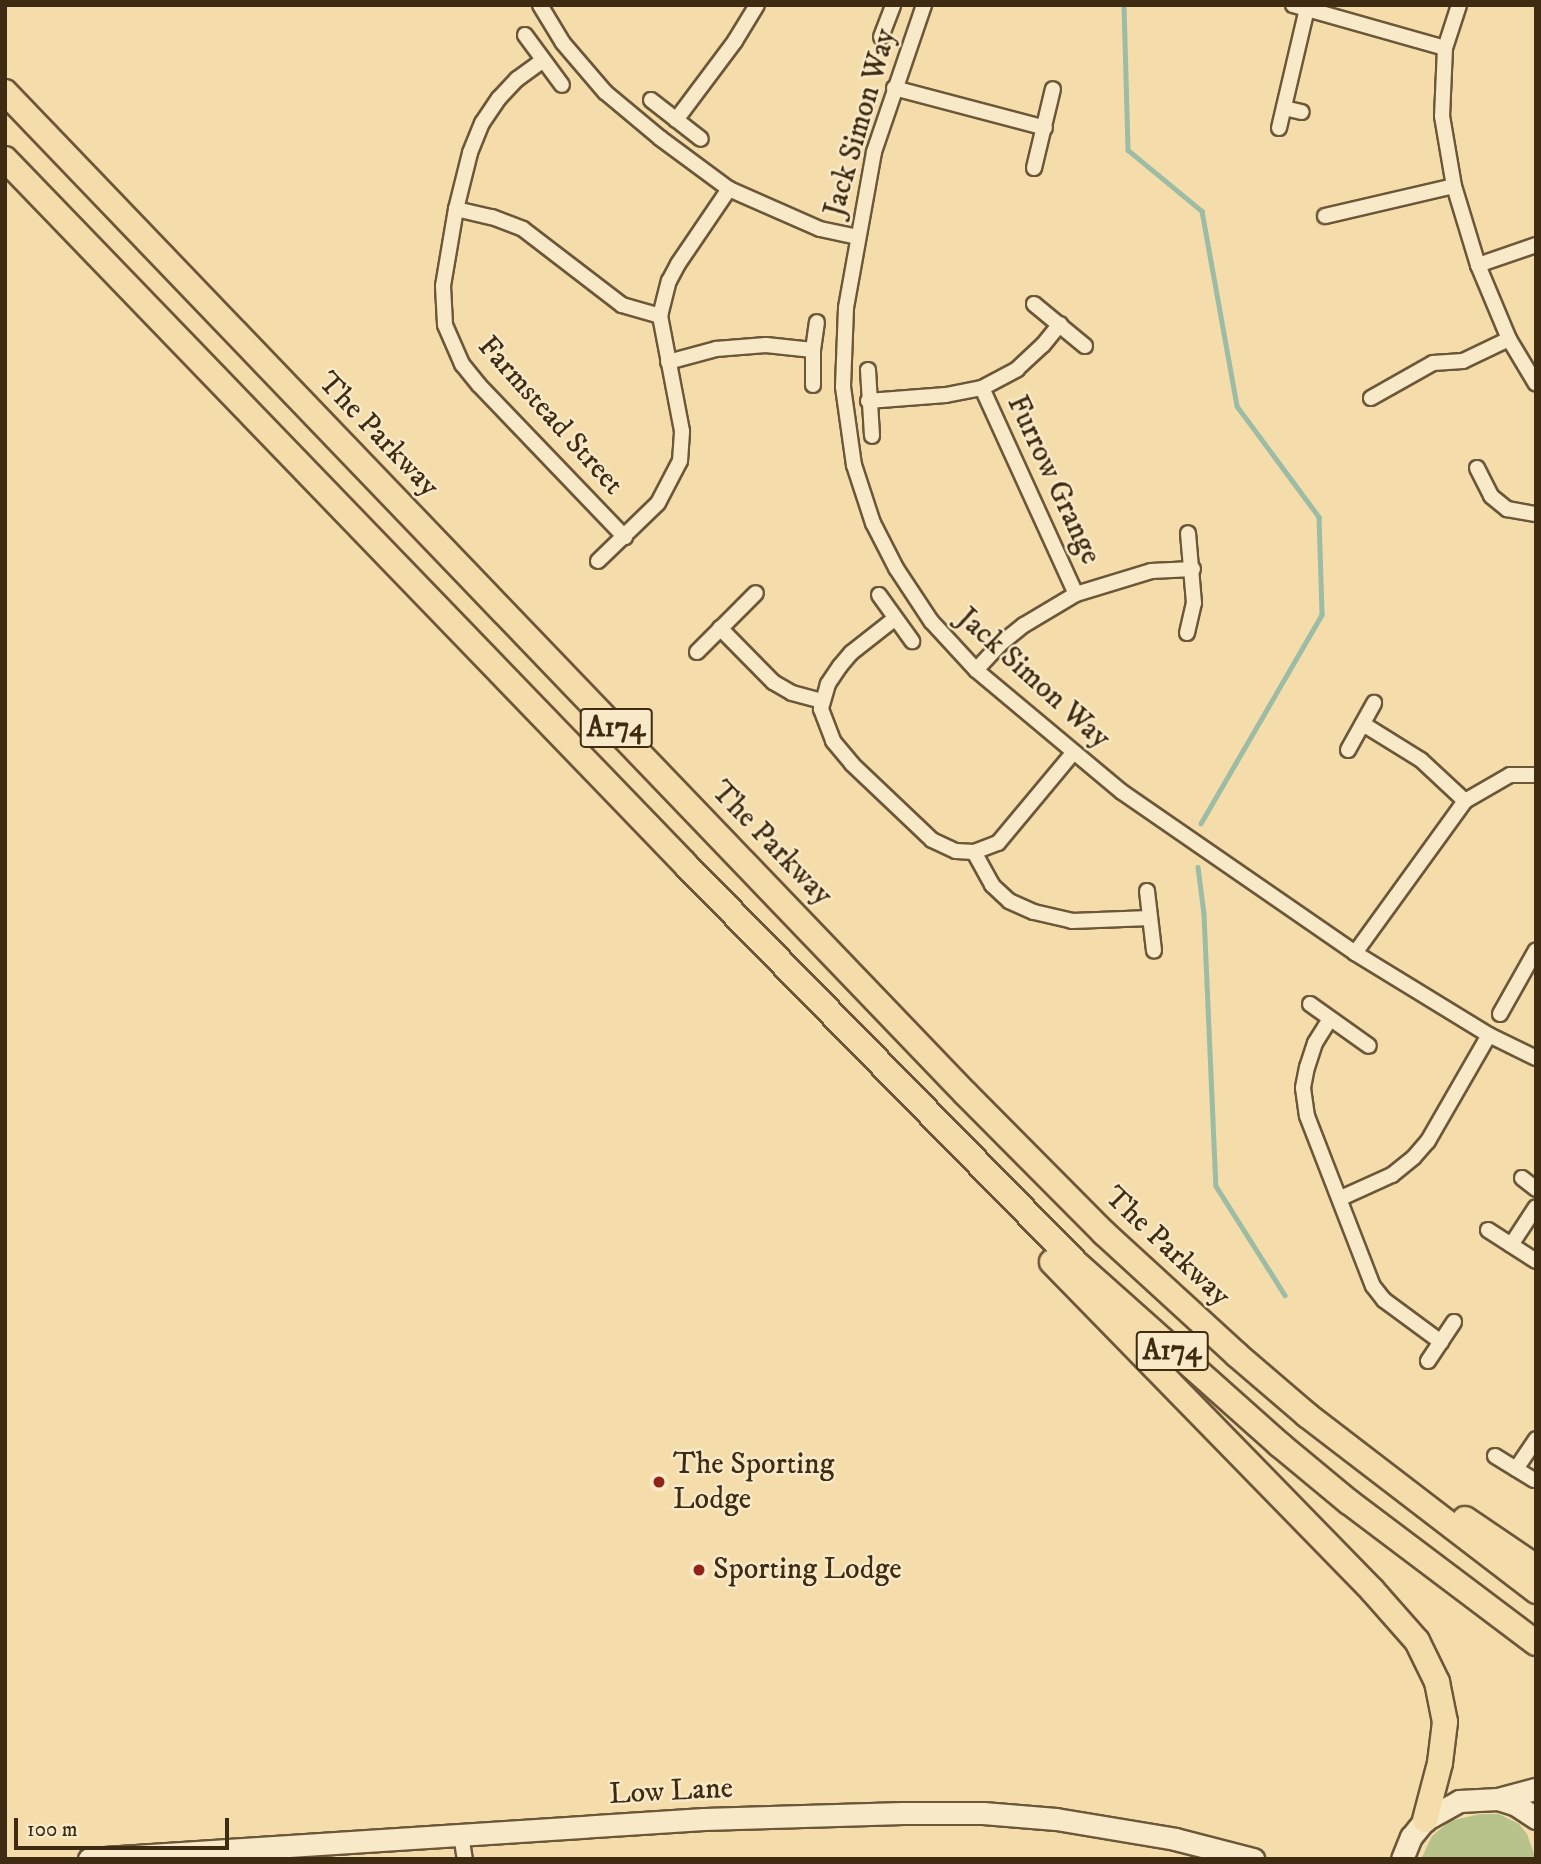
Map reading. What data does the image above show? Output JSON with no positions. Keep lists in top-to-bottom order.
{
  "streets": {
    "highway": ["The Parkway", "A174"],
    "main road": ["Low Lane"],
    "street": ["Jack Simon Way", "Farmstead Street", "Furrow Grange"]
  },
  "crossings": [
    ["Jack Simon Way", "Furrow Grange"]
  ],
  "places": ["The Sporting Lodge", "Sporting Lodge"],
  "scale_bar": "100 m"
}
